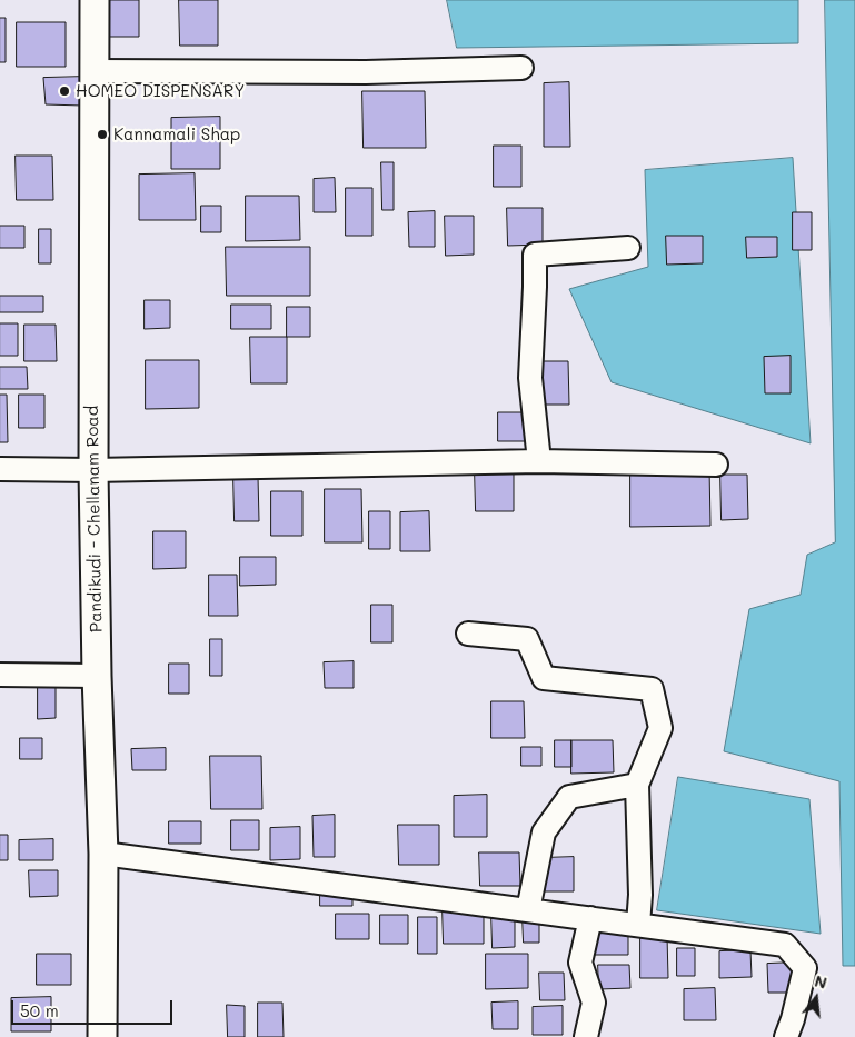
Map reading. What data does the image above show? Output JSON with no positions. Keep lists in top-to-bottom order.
{
  "streets": {
    "main road": ["Pandikudi - Chellanam Road"]
  },
  "places": ["HOMEO DISPENSARY", "Kannamali Shap"],
  "scale_bar": "50 m",
  "north": "top"
}
